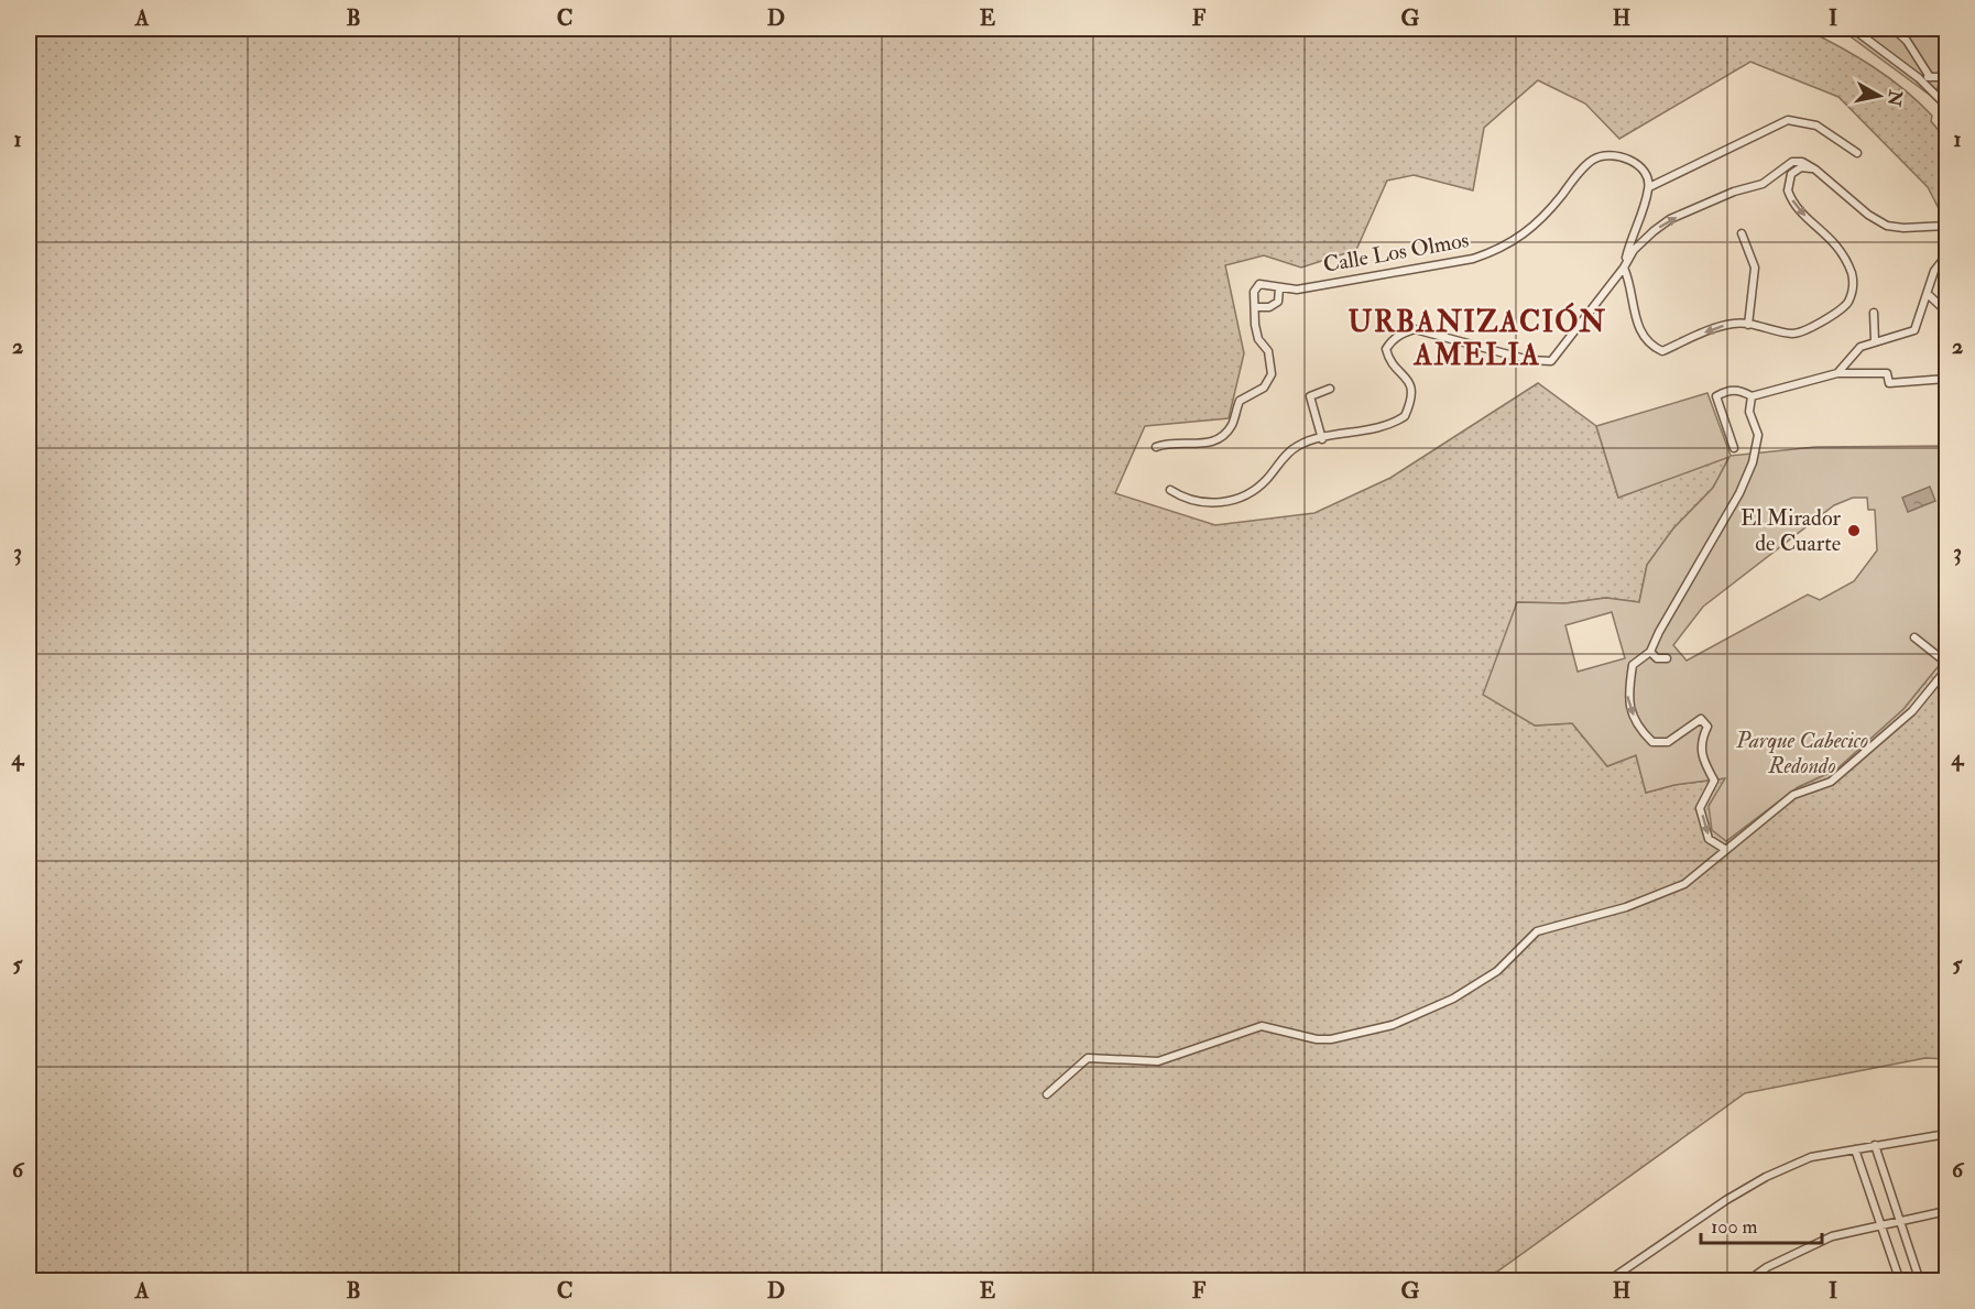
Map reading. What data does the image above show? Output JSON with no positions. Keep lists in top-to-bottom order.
{
  "streets": {
    "street": ["Calle Los Olmos"]
  },
  "districts": ["URBANIZACIÓN AMELIA"],
  "parks": ["Parque Cabecico Redondo"],
  "places": ["El Mirador de Cuarte"],
  "scale_bar": "100 m",
  "north": "right",
  "grid": {
    "columns": [
      "A",
      "B",
      "C",
      "D",
      "E",
      "F",
      "G",
      "H",
      "I"
    ],
    "rows": [
      "1",
      "2",
      "3",
      "4",
      "5",
      "6"
    ]
  }
}
